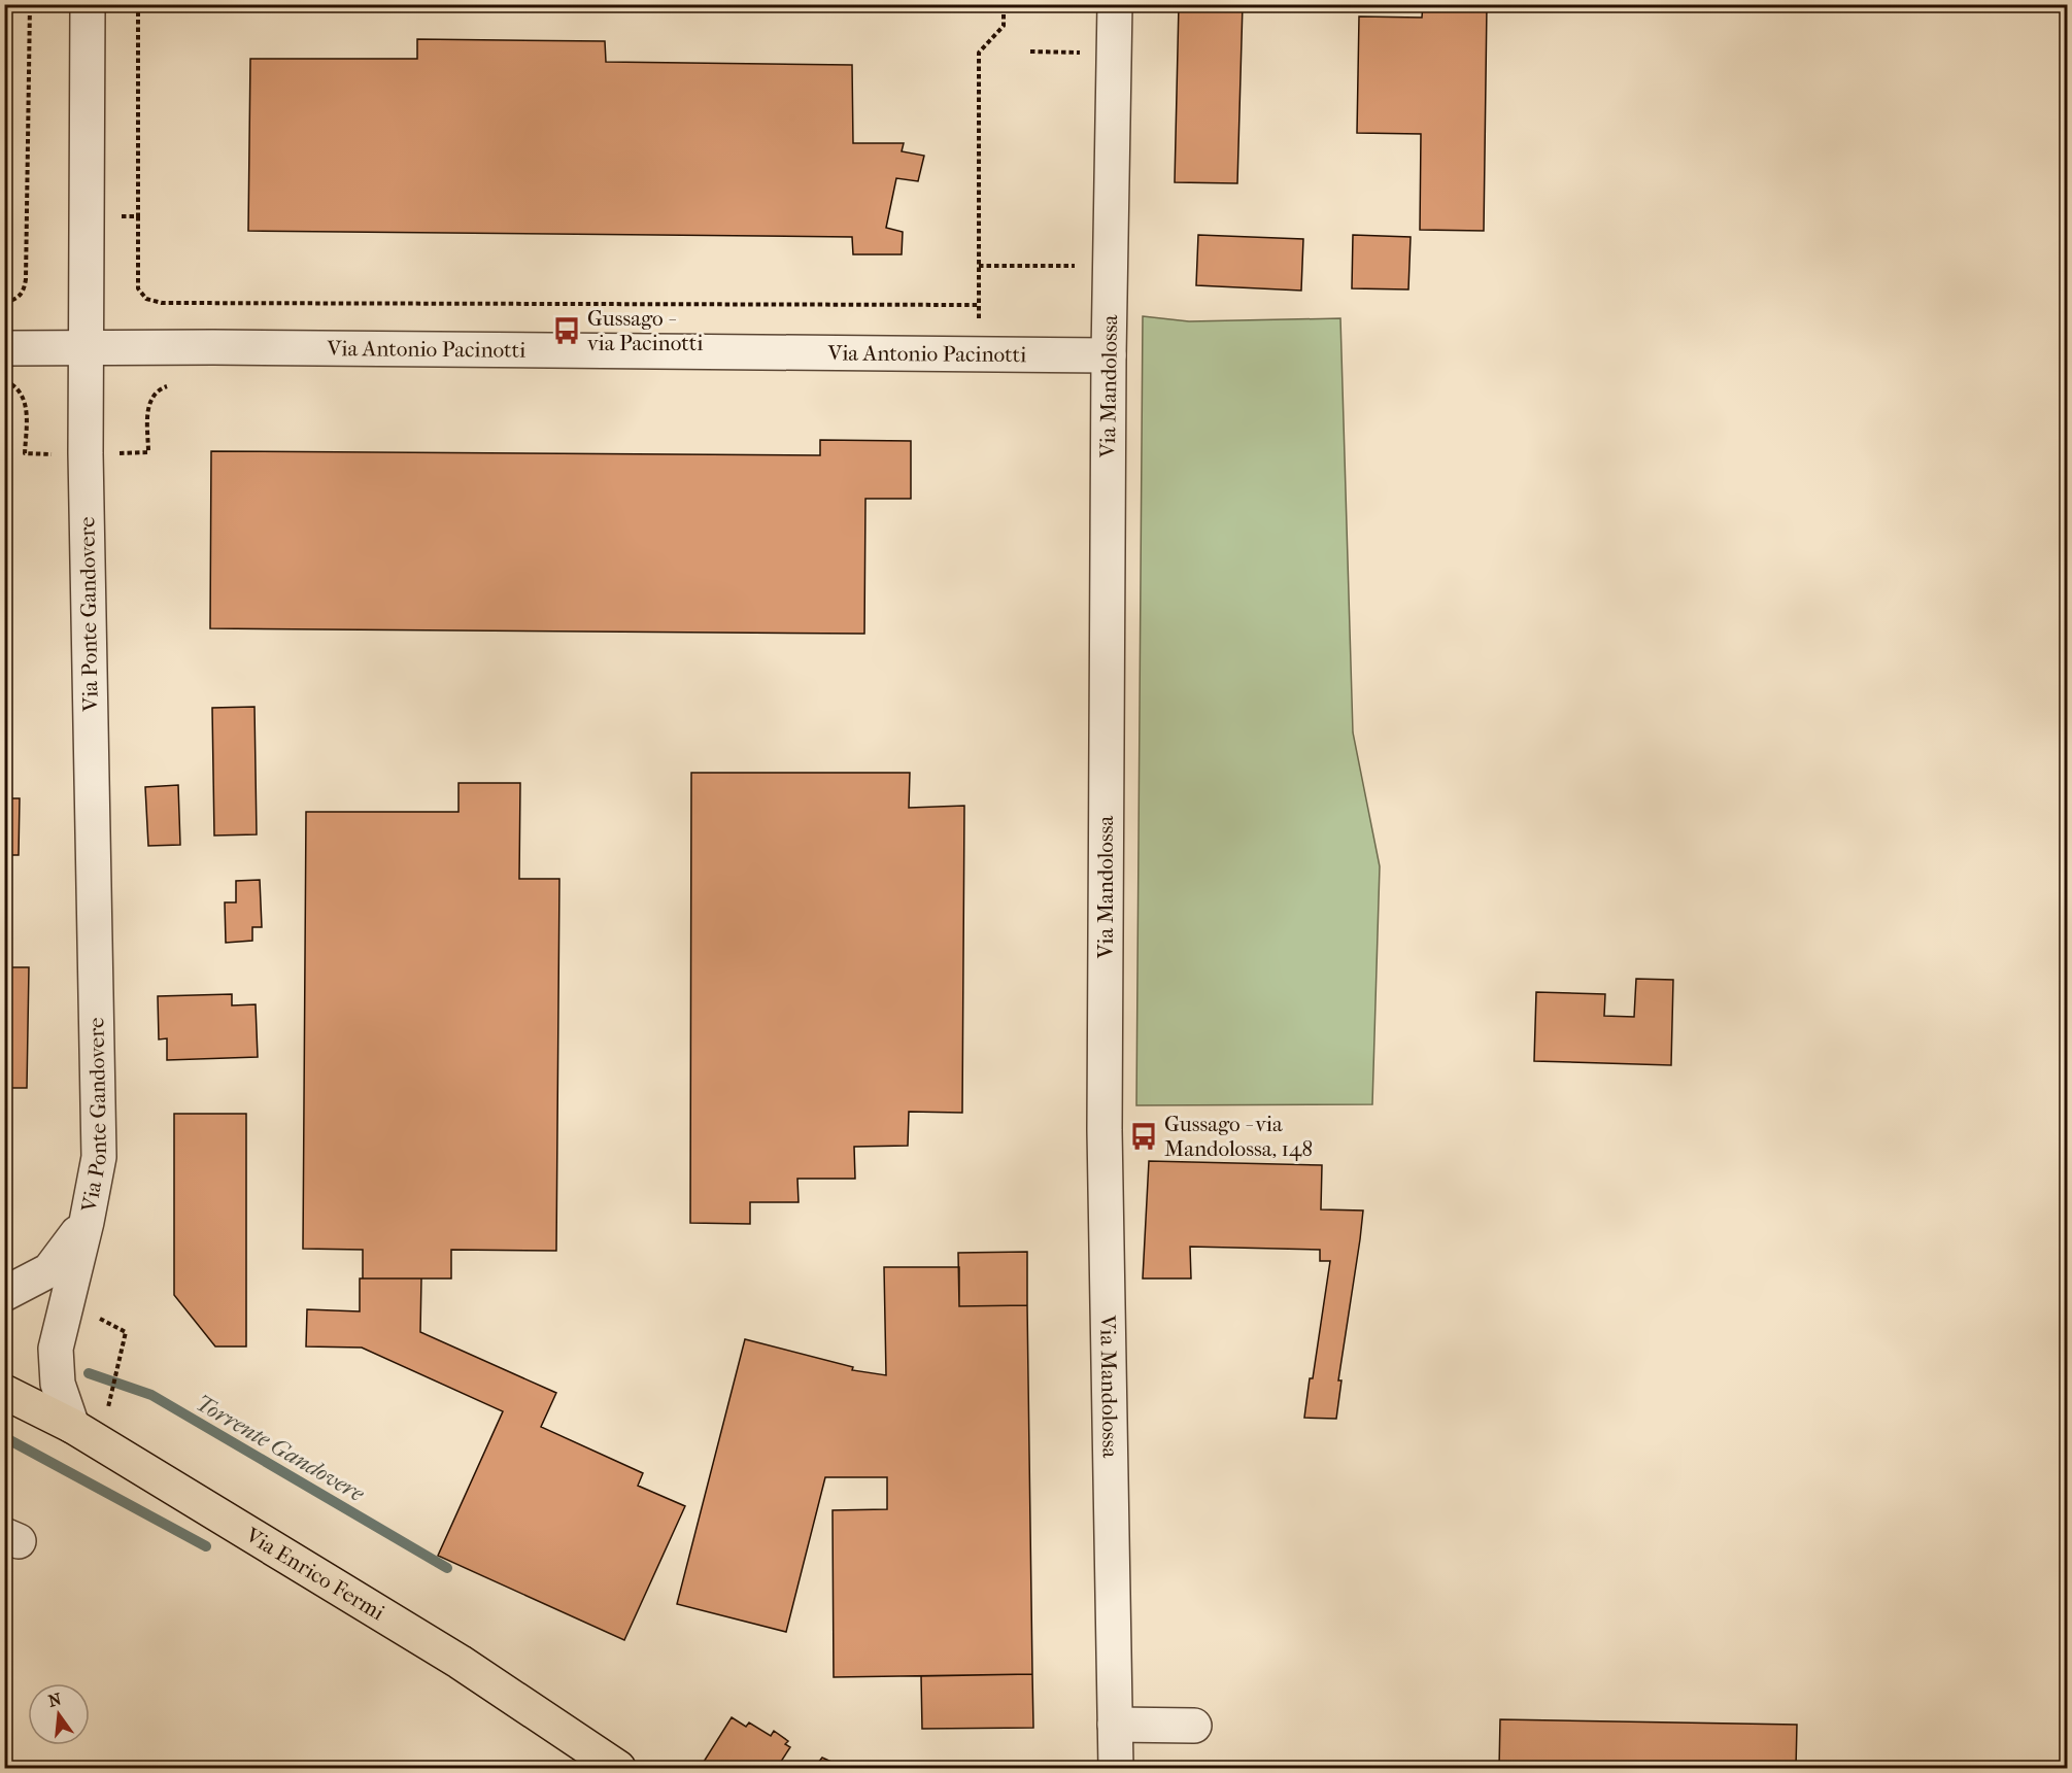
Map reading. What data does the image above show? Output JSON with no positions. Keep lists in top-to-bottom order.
{
  "streets": {
    "main road": ["Via Enrico Fermi"],
    "street": ["Via Antonio Pacinotti", "Via Mandolossa", "Via Ponte Gandovere"]
  },
  "crossings": [
    ["Via Antonio Pacinotti", "Via Mandolossa"],
    ["Via Antonio Pacinotti", "Via Ponte Gandovere"],
    ["Via Ponte Gandovere", "Via Enrico Fermi"]
  ],
  "water": ["Torrente Gandovere"],
  "places": {
    "bus stop": ["Gussago - via Pacinotti", "Gussago - via Mandolossa, 148"]
  },
  "north": "top"
}
